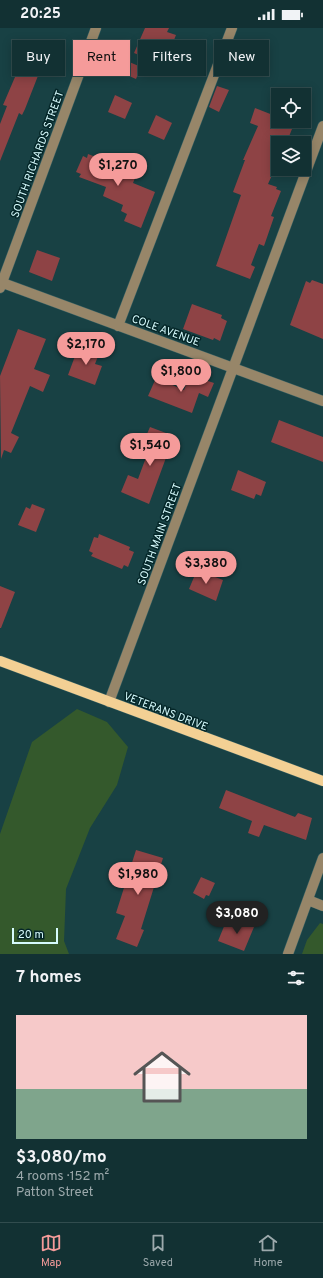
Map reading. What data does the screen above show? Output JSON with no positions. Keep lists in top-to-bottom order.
{
  "streets": {
    "main road": ["VETERANS DRIVE"],
    "street": ["SOUTH RICHARDS STREET", "COLE AVENUE", "SOUTH MAIN STREET"]
  },
  "crossings": [
    ["SOUTH RICHARDS STREET", "COLE AVENUE"],
    ["COLE AVENUE", "SOUTH MAIN STREET"],
    ["SOUTH MAIN STREET", "VETERANS DRIVE"]
  ],
  "scale_bar": "20 m",
  "page": {
    "status": "20:25",
    "chip": [
      "Buy",
      "Rent",
      "Filters",
      "New"
    ],
    "price": [
      "$1,270",
      "$2,170",
      "$1,800",
      "$1,540",
      "$3,380",
      "$1,980",
      "$3,080"
    ],
    "scale": "20 m",
    "heading": "7 homes",
    "list": [
      {
        "name": "$3,080/mo",
        "note": "4 rooms · 152 m² · Patton Street"
      }
    ],
    "tabs": ["Map", "Saved", "Home"]
  }
}
